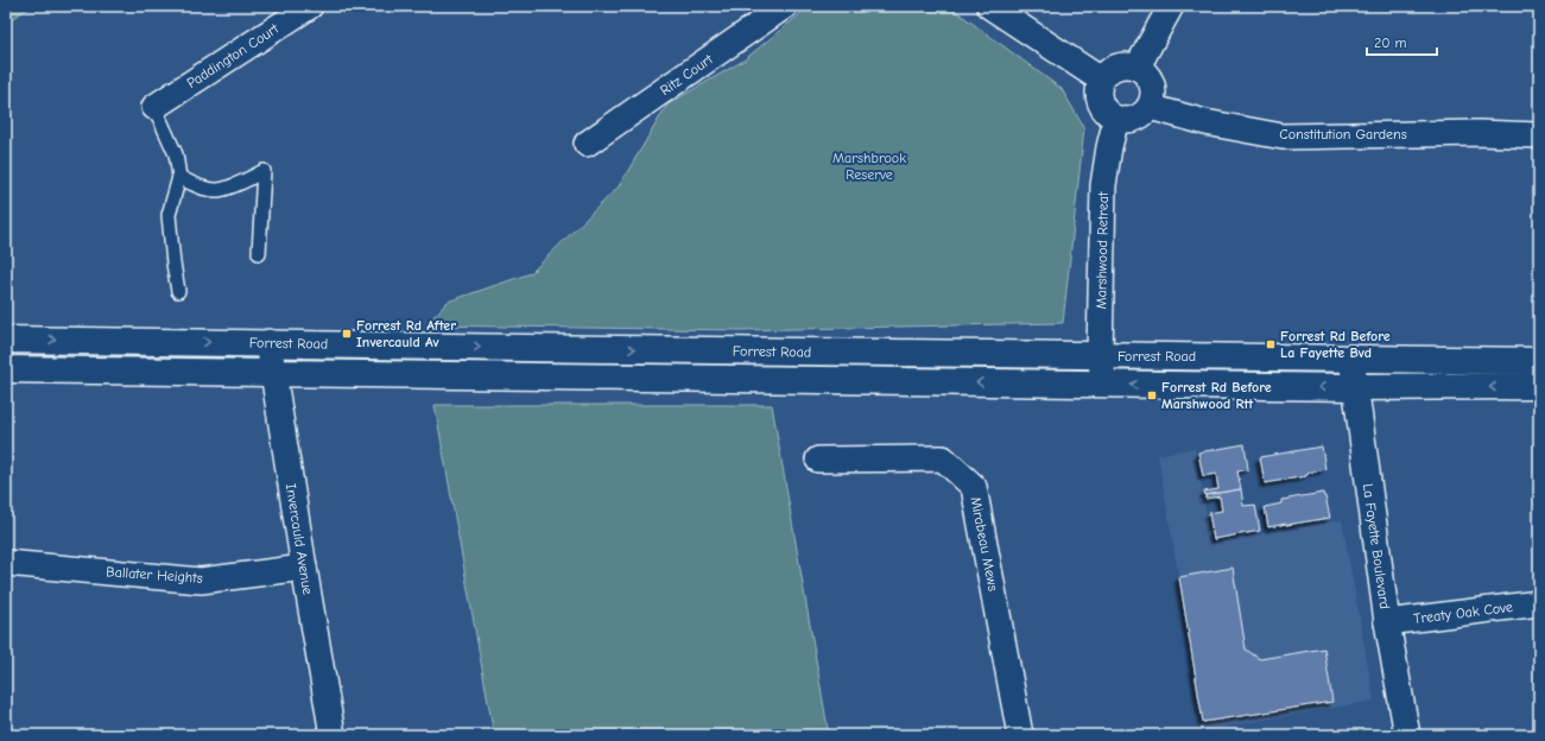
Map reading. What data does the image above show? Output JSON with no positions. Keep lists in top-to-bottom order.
{
  "streets": {
    "main road": ["Forrest Road"],
    "street": [
      "Paddington Court",
      "Ritz Court",
      "Constitution Gardens",
      "Marshwood Retreat",
      "Invercauld Avenue",
      "Mirabeau Mews",
      "La Fayette Boulevard",
      "Ballater Heights",
      "Treaty Oak Cove"
    ]
  },
  "crossings": [
    ["Constitution Gardens", "Marshwood Retreat"],
    ["Marshwood Retreat", "Forrest Road"],
    ["Forrest Road", "Invercauld Avenue"],
    ["Forrest Road", "La Fayette Boulevard"],
    ["Invercauld Avenue", "Ballater Heights"],
    ["La Fayette Boulevard", "Treaty Oak Cove"]
  ],
  "parks": ["Marshbrook Reserve"],
  "places": {
    "transit": ["Forrest Rd After Invercauld Av", "Forrest Rd Before La Fayette Bvd", "Forrest Rd Before Marshwood Rtt"]
  },
  "scale_bar": "20 m"
}
